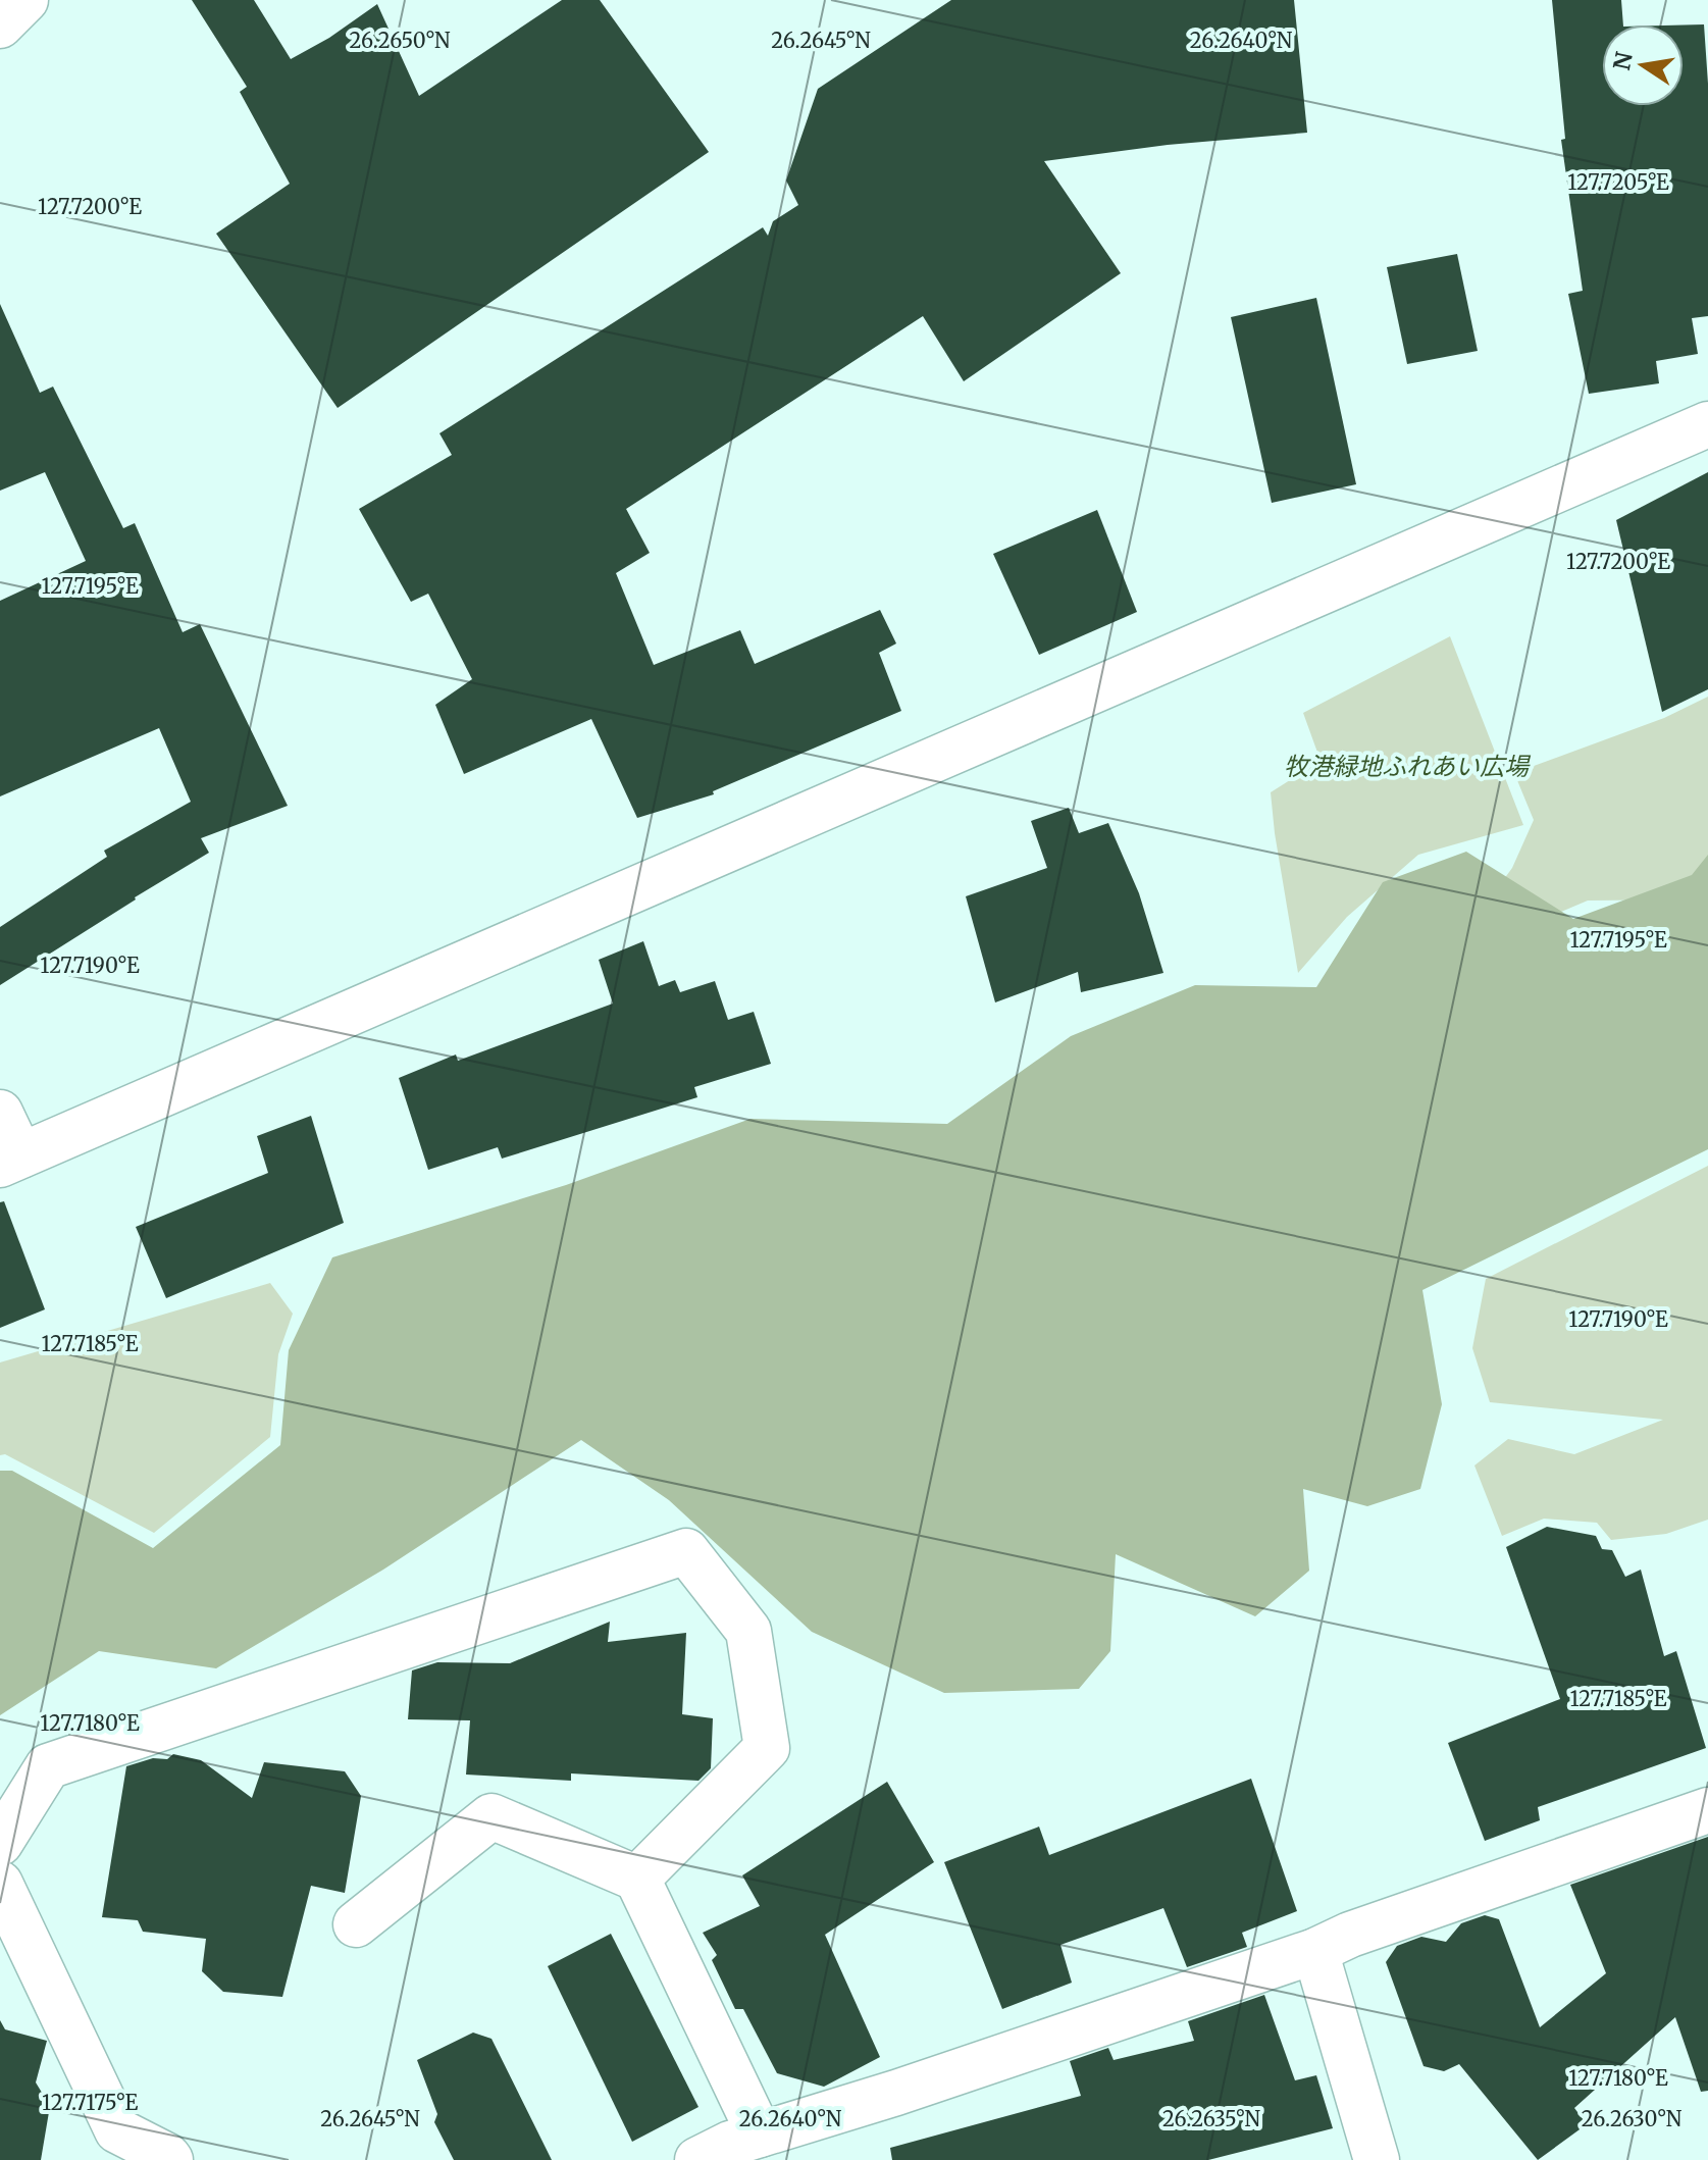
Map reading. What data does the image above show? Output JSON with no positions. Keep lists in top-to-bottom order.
{
  "parks": ["牧港緑地ふれあい広場"],
  "north": "left",
  "coordinates": [
    "26.2650°N",
    "26.2645°N",
    "26.2640°N",
    "127.7205°E",
    "127.7200°E",
    "127.7195°E",
    "127.7190°E",
    "127.7185°E",
    "127.7180°E",
    "127.7175°E",
    "26.2635°N",
    "26.2630°N"
  ]
}
